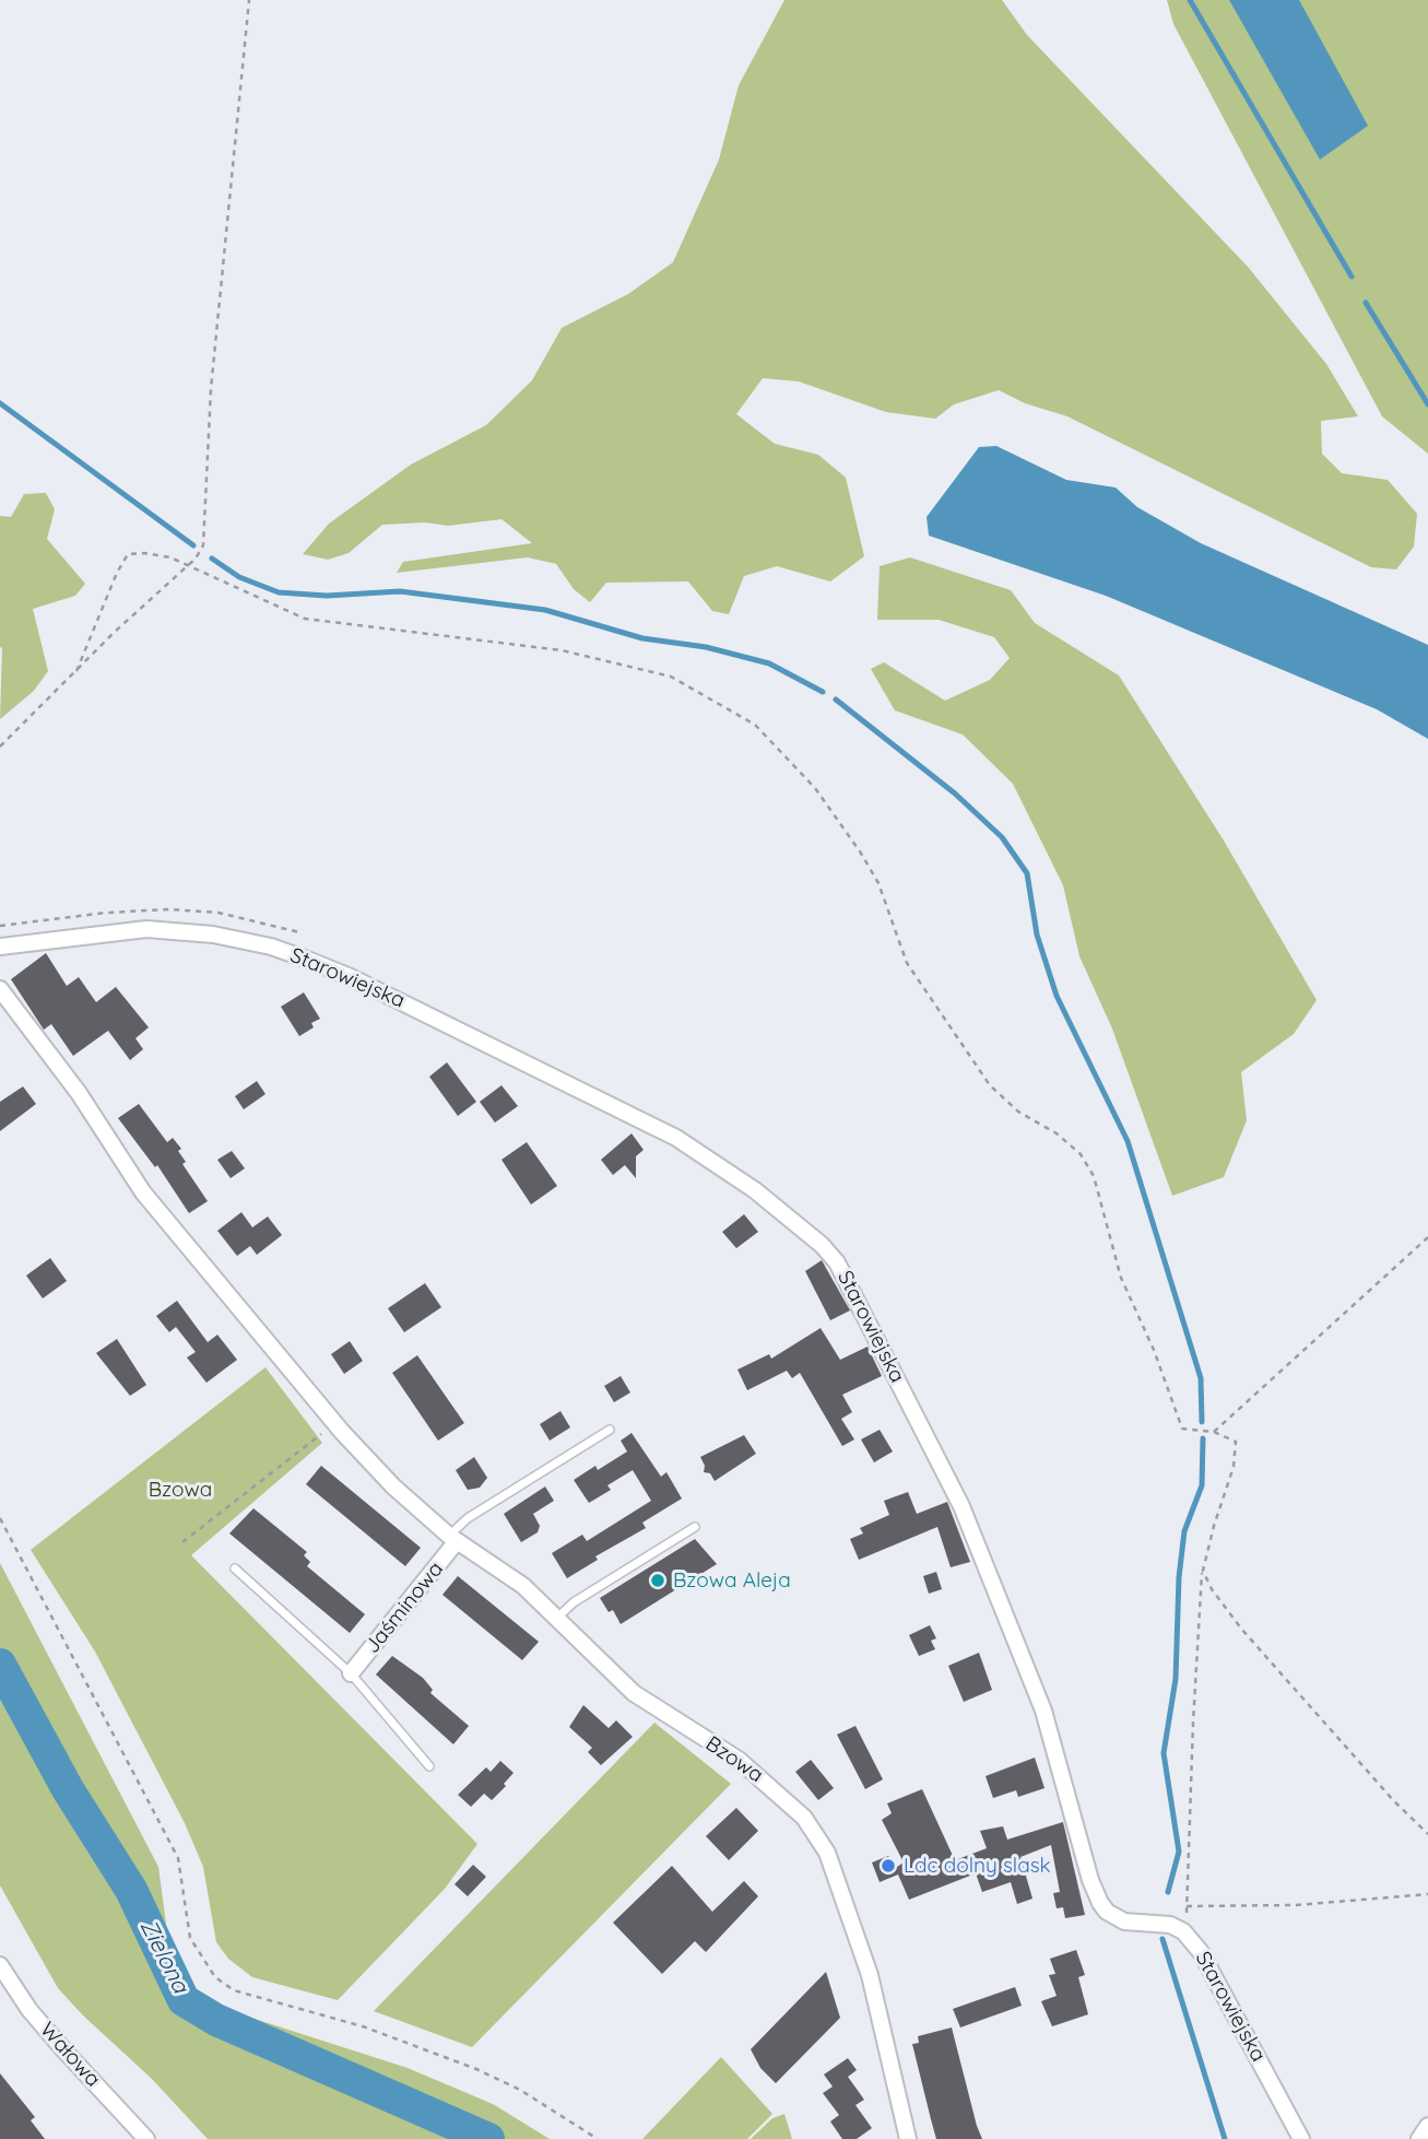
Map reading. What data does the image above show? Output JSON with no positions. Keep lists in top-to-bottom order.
{
  "streets": {
    "street": [
      "Starowiejska",
      "Jaśminowa",
      "Bzowa",
      "Wałowa"
    ]
  },
  "crossings": [
    ["Jaśminowa", "Bzowa"]
  ],
  "water": ["Zielona"],
  "parks": ["Bzowa"],
  "places": ["Bzowa Aleja", "Ldc dolny slask"]
}
